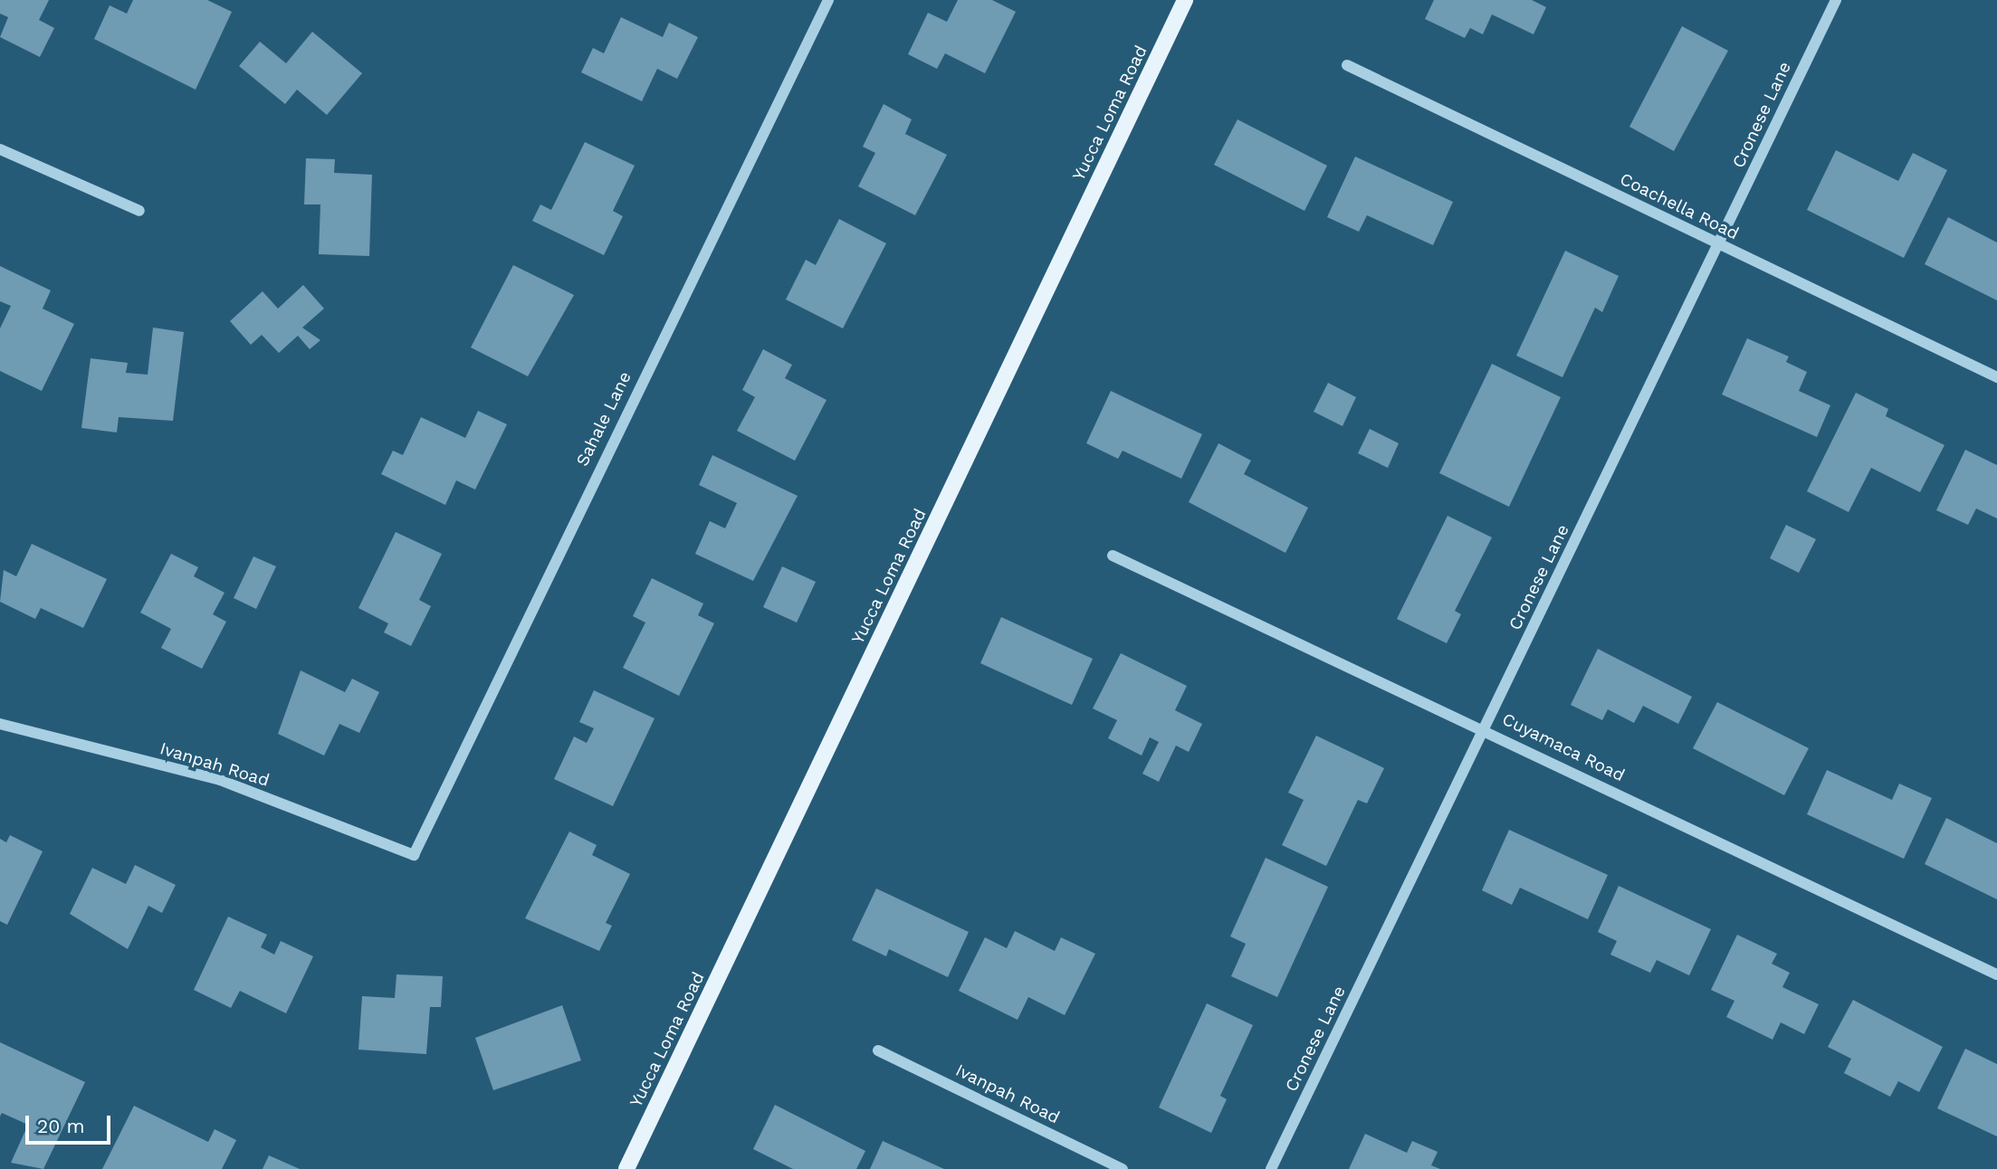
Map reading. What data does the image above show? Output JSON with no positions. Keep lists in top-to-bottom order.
{
  "streets": {
    "main road": ["Yucca Loma Road"],
    "street": [
      "Cronese Lane",
      "Coachella Road",
      "Sahale Lane",
      "Cuyamaca Road",
      "Ivanpah Road"
    ]
  },
  "crossings": [
    ["Cronese Lane", "Coachella Road"],
    ["Cronese Lane", "Cuyamaca Road"],
    ["Sahale Lane", "Ivanpah Road"]
  ],
  "scale_bar": "20 m"
}
